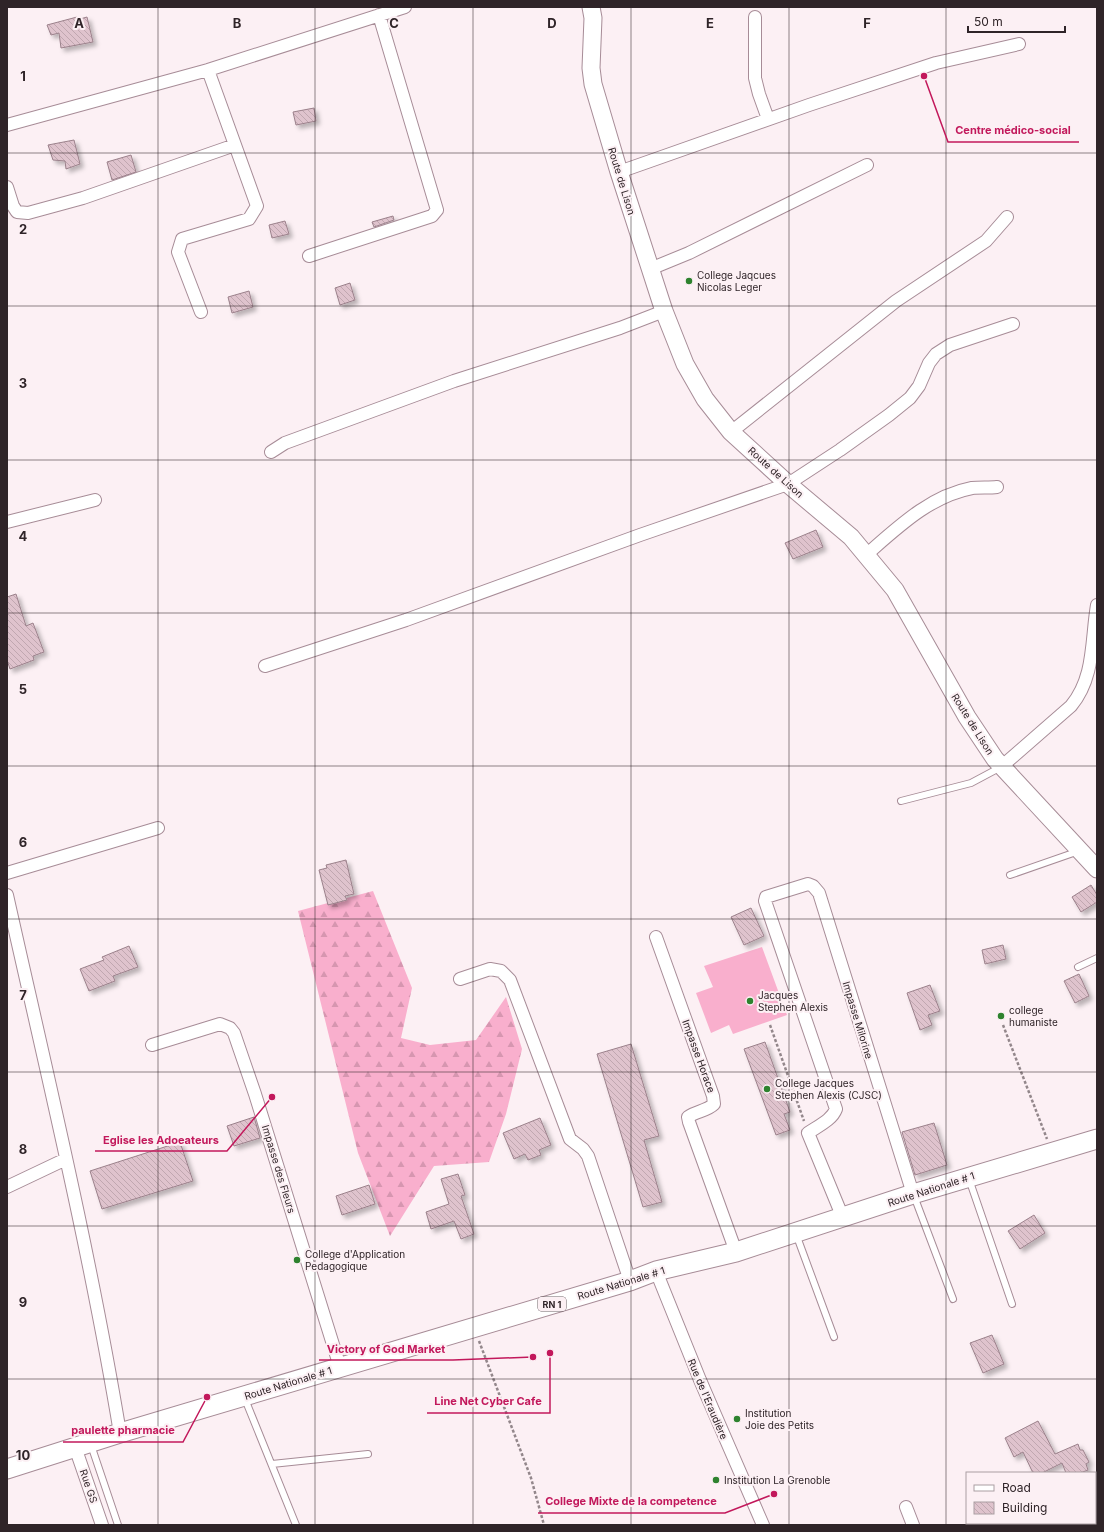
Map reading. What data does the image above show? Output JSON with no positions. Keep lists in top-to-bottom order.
{
  "streets": {
    "main road": ["Route Nationale # 1", "RN 1"],
    "street": [
      "Route de Lison",
      "Impasse Milorine",
      "Impasse Horace",
      "Impasse des Fleurs",
      "Rue de l'Eraudière",
      "Rue GS"
    ]
  },
  "crossings": [
    ["Impasse Milorine", "Route Nationale # 1"],
    ["Impasse Horace", "Route Nationale # 1"],
    ["Impasse des Fleurs", "Route Nationale # 1"],
    ["Route Nationale # 1", "Rue de l'Eraudière"],
    ["Route Nationale # 1", "Rue GS"]
  ],
  "places": [
    "Centre médico-social",
    "College Jaqcues Nicolas Leger",
    "Jacques Stephen Alexis",
    "college humaniste",
    "College Jacques Stephen Alexis (CJSC)",
    "Eglise les Adoeateurs",
    "College d'Application Pedagogique",
    "Line Net Cyber Cafe",
    "Victory of God Market",
    "paulette pharmacie",
    "Institution Joie des Petits",
    "Institution La Grenoble",
    "College Mixte de la competence"
  ],
  "legend": ["Road", "Building"],
  "scale_bar": "50 m",
  "grid": {
    "columns": [
      "A",
      "B",
      "C",
      "D",
      "E",
      "F"
    ],
    "rows": [
      "1",
      "2",
      "3",
      "4",
      "5",
      "6",
      "7",
      "8",
      "9",
      "10"
    ]
  }
}
